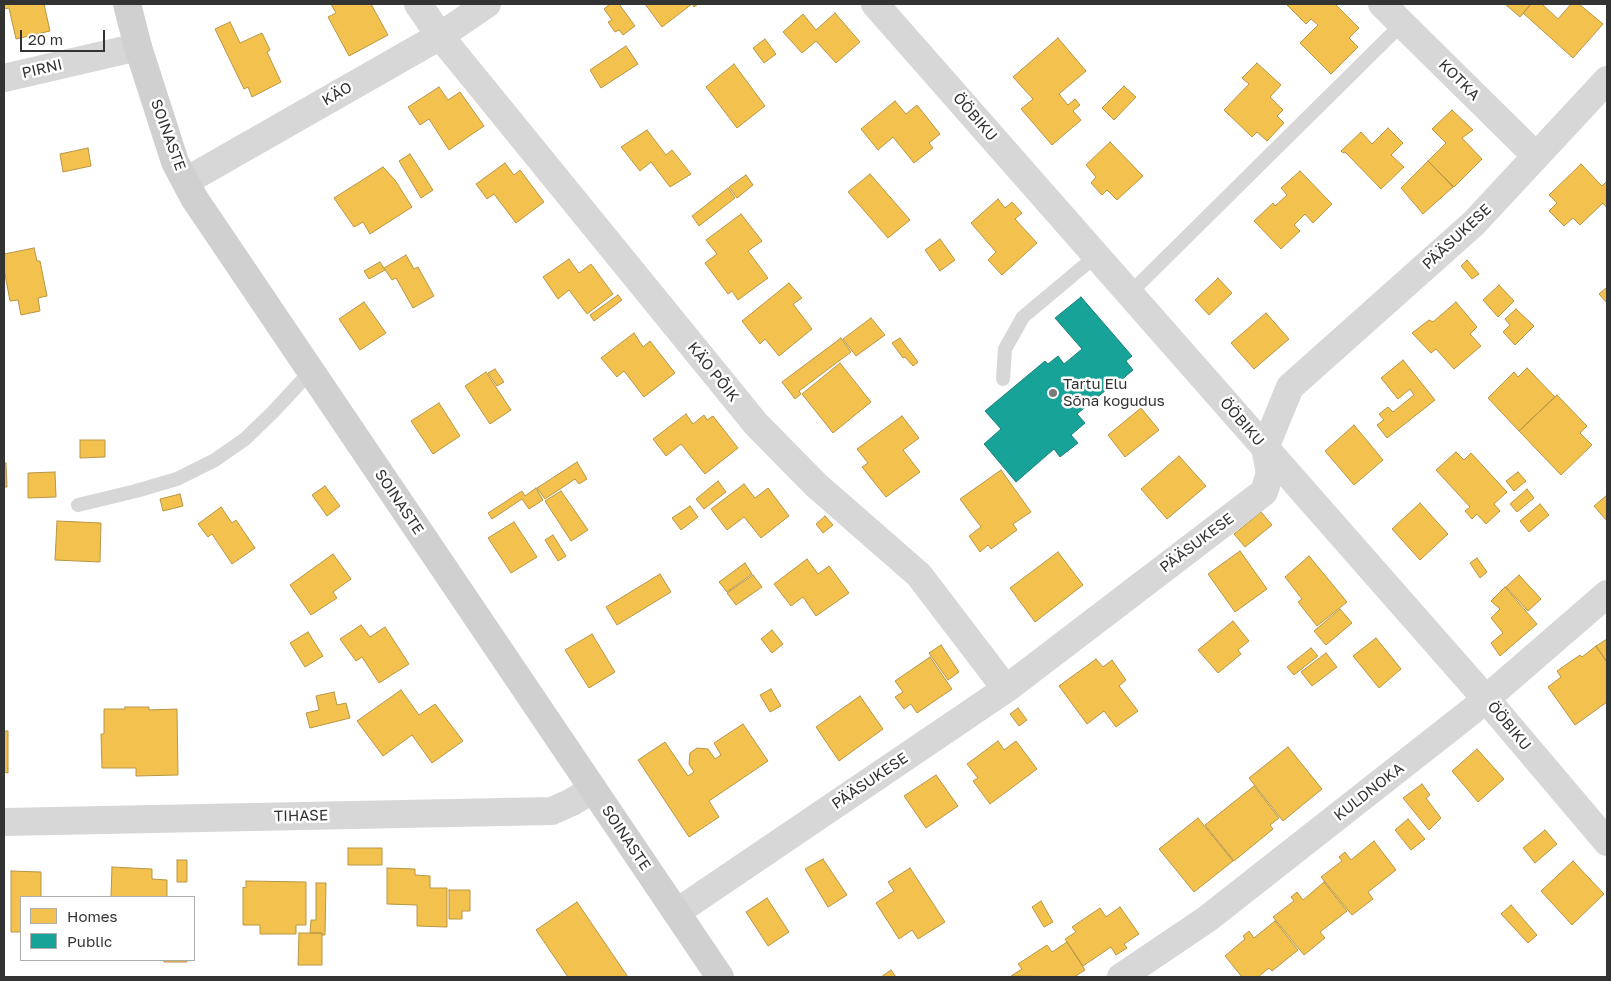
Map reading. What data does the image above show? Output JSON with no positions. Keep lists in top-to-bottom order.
{
  "streets": {
    "street": [
      "PIRNI",
      "KOTKA",
      "KÄO",
      "ÖÖBIKU",
      "SOINASTE",
      "PÄÄSUKESE",
      "KÄO PÕIK",
      "KULDNOKA",
      "TIHASE"
    ]
  },
  "crossings": [
    ["PIRNI", "SOINASTE"],
    ["KOTKA", "PÄÄSUKESE"],
    ["KÄO", "SOINASTE"],
    ["KÄO", "KÄO PÕIK"],
    ["ÖÖBIKU", "PÄÄSUKESE"],
    ["ÖÖBIKU", "KULDNOKA"],
    ["SOINASTE", "PÄÄSUKESE"],
    ["SOINASTE", "TIHASE"],
    ["PÄÄSUKESE", "KÄO PÕIK"]
  ],
  "places": ["Tartu Elu Sõna kogudus"],
  "legend": ["Homes", "Public"],
  "scale_bar": "20 m"
}
